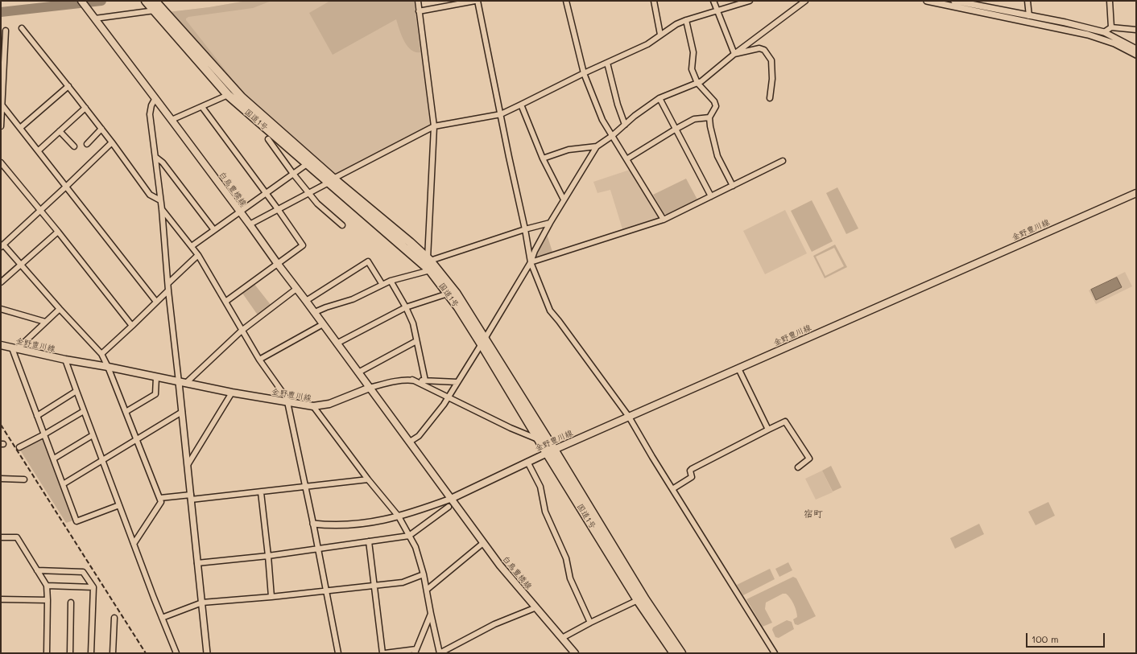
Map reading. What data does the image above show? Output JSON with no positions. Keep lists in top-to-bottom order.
{
  "streets": {
    "highway": ["国道1号"],
    "main road": ["白鳥豊橋線", "金野豊川線"]
  },
  "crossings": [
    ["国道1号", "金野豊川線"],
    ["白鳥豊橋線", "金野豊川線"]
  ],
  "districts": ["宿町"],
  "scale_bar": "100 m"
}
